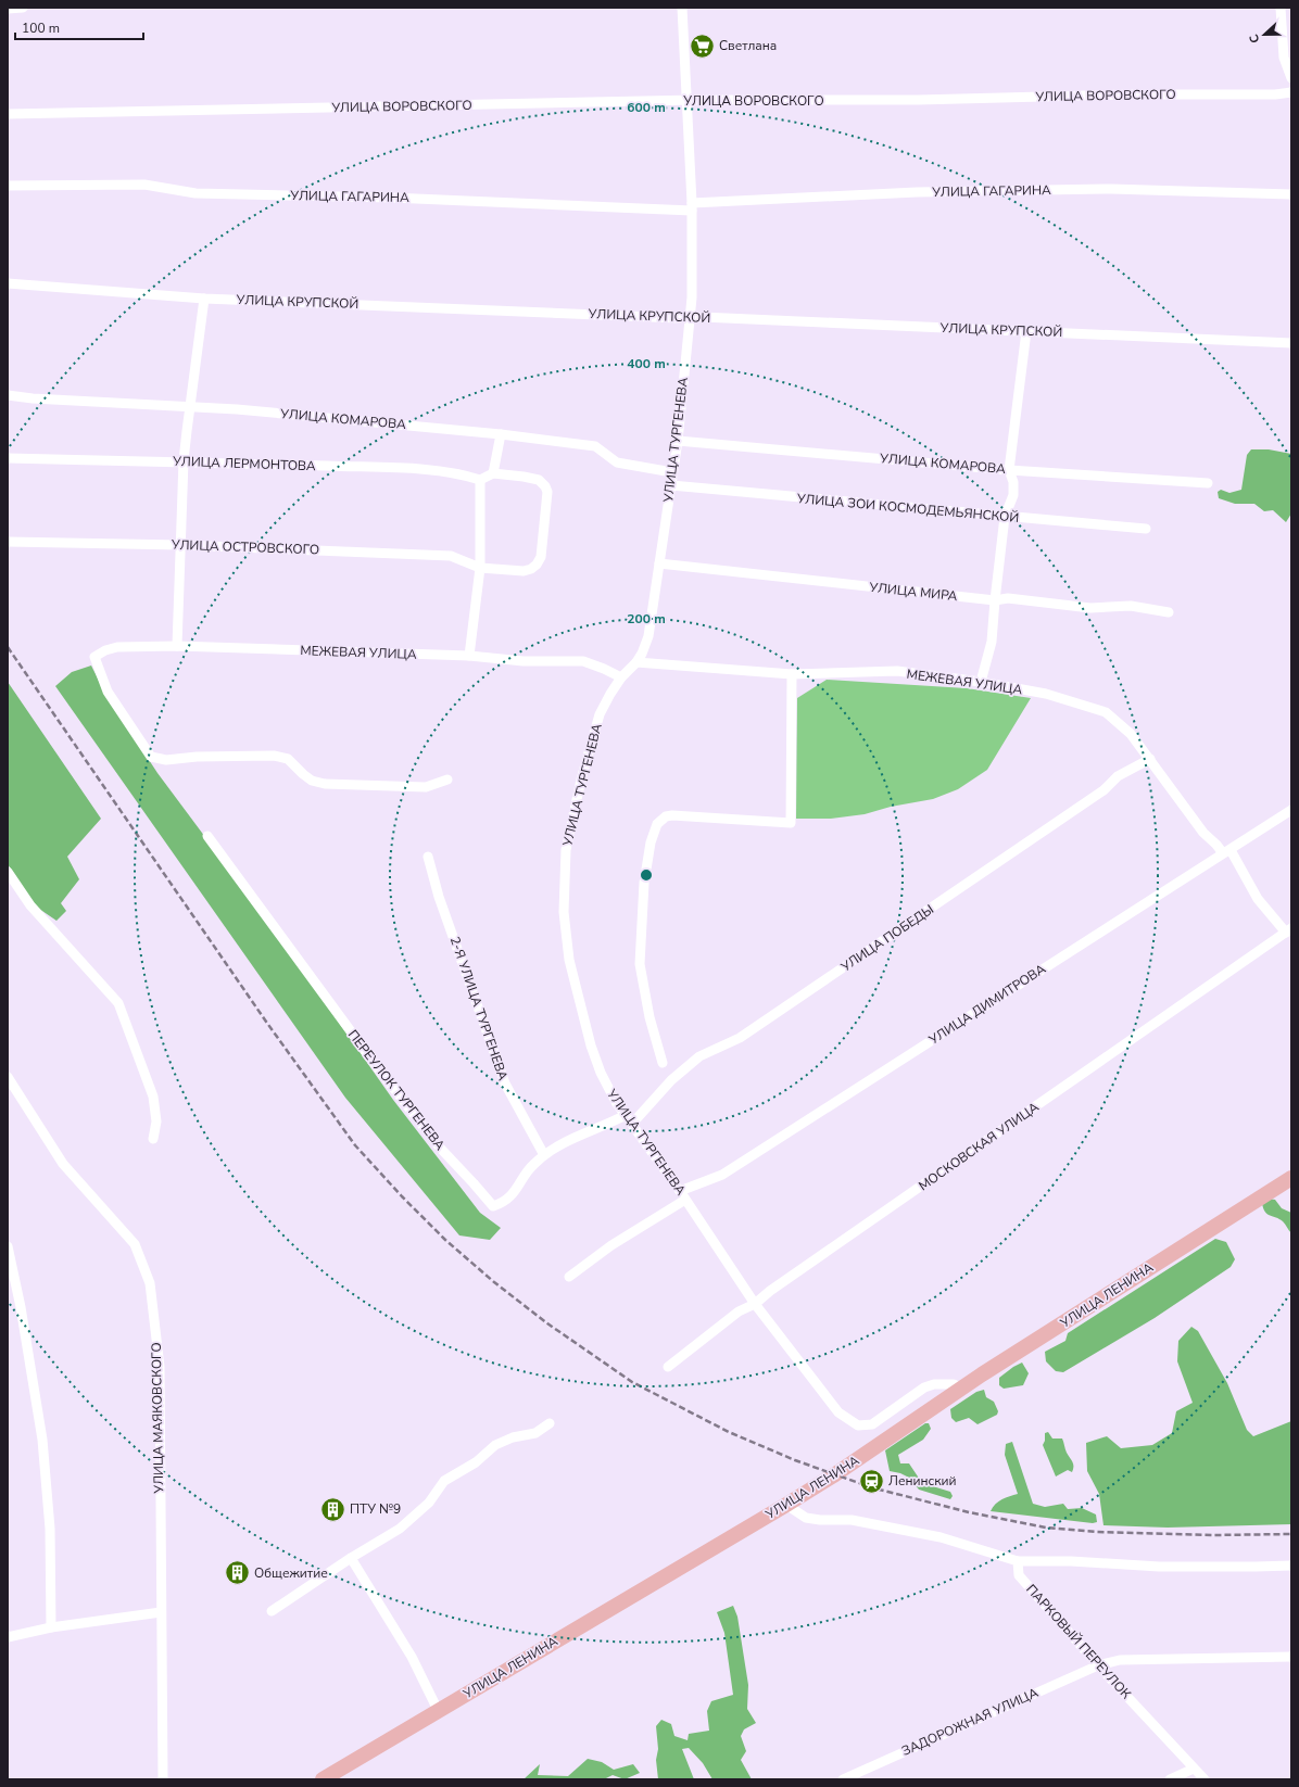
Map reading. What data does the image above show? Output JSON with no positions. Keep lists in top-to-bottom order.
{
  "streets": {
    "main road": ["УЛИЦА ЛЕНИНА"],
    "street": [
      "УЛИЦА ВОРОВСКОГО",
      "УЛИЦА ГАГАРИНА",
      "УЛИЦА КРУПСКОЙ",
      "УЛИЦА КОМАРОВА",
      "УЛИЦА ТУРГЕНЕВА",
      "УЛИЦА ЛЕРМОНТОВА",
      "УЛИЦА ЗОИ КОСМОДЕМЬЯНСКОЙ",
      "УЛИЦА ОСТРОВСКОГО",
      "УЛИЦА МИРА",
      "МЕЖЕВАЯ УЛИЦА",
      "УЛИЦА ПОБЕДЫ",
      "УЛИЦА ДИМИТРОВА",
      "2-Я УЛИЦА ТУРГЕНЕВА",
      "ПЕРЕУЛОК ТУРГЕНЕВА",
      "МОСКОВСКАЯ УЛИЦА",
      "УЛИЦА МАЯКОВСКОГО",
      "ПАРКОВЫЙ ПЕРЕУЛОК",
      "ЗАДОРОЖНАЯ УЛИЦА"
    ]
  },
  "crossings": [
    ["УЛИЦА ВОРОВСКОГО", "УЛИЦА ТУРГЕНЕВА"],
    ["УЛИЦА ГАГАРИНА", "УЛИЦА ТУРГЕНЕВА"],
    ["УЛИЦА КРУПСКОЙ", "УЛИЦА ТУРГЕНЕВА"],
    ["УЛИЦА КОМАРОВА", "УЛИЦА ТУРГЕНЕВА"],
    ["УЛИЦА ТУРГЕНЕВА", "УЛИЦА ЗОИ КОСМОДЕМЬЯНСКОЙ"],
    ["УЛИЦА ТУРГЕНЕВА", "УЛИЦА МИРА"],
    ["УЛИЦА ТУРГЕНЕВА", "МЕЖЕВАЯ УЛИЦА"],
    ["УЛИЦА ТУРГЕНЕВА", "УЛИЦА ПОБЕДЫ"],
    ["УЛИЦА ТУРГЕНЕВА", "УЛИЦА ДИМИТРОВА"],
    ["УЛИЦА ТУРГЕНЕВА", "ПЕРЕУЛОК ТУРГЕНЕВА"],
    ["УЛИЦА ТУРГЕНЕВА", "МОСКОВСКАЯ УЛИЦА"],
    ["УЛИЦА ТУРГЕНЕВА", "УЛИЦА ЛЕНИНА"],
    ["МЕЖЕВАЯ УЛИЦА", "УЛИЦА ПОБЕДЫ"],
    ["МЕЖЕВАЯ УЛИЦА", "УЛИЦА ДИМИТРОВА"],
    ["МЕЖЕВАЯ УЛИЦА", "МОСКОВСКАЯ УЛИЦА"],
    ["2-Я УЛИЦА ТУРГЕНЕВА", "ПЕРЕУЛОК ТУРГЕНЕВА"],
    ["ПАРКОВЫЙ ПЕРЕУЛОК", "ЗАДОРОЖНАЯ УЛИЦА"]
  ],
  "places": {
    "supermarket": ["Светлана"],
    "station": ["Ленинский"],
    "building": ["ПТУ №9", "Общежитие"]
  },
  "scale_bar": "100 m",
  "north": "left",
  "rings": ["600 m", "400 m", "200 m"]
}
